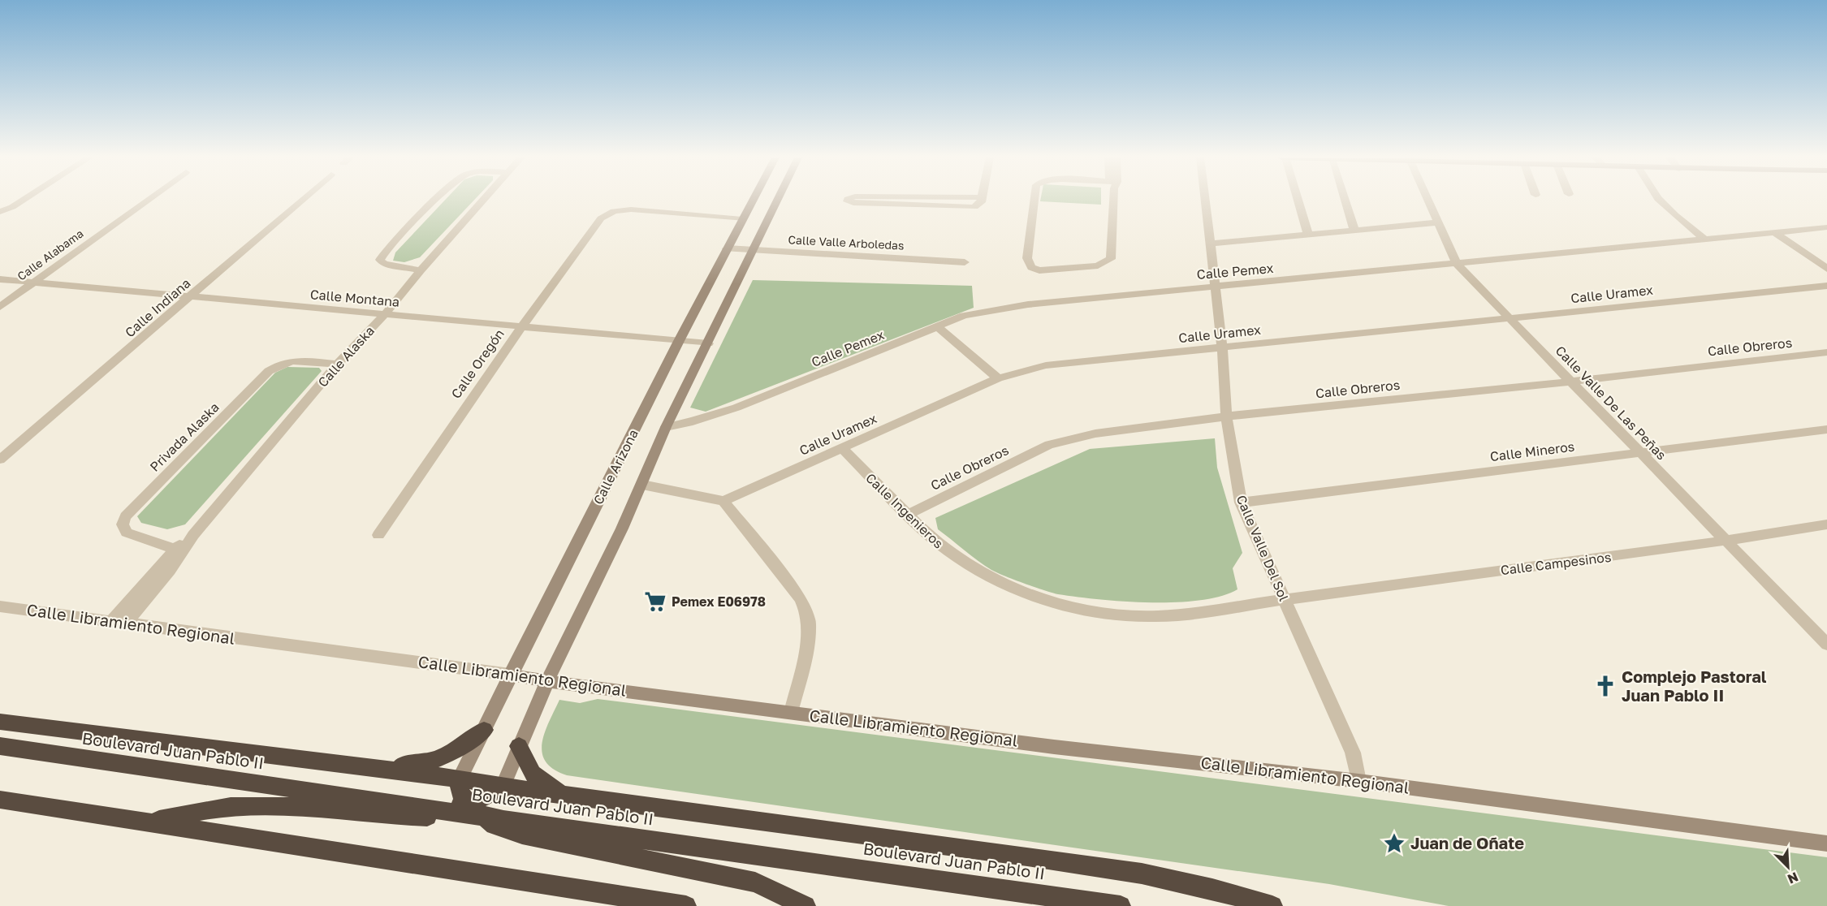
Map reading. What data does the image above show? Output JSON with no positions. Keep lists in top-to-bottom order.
{
  "streets": {
    "highway": ["Boulevard Juan Pablo II"],
    "street": [
      "Calle Valle Arboledas",
      "Calle Alabama",
      "Calle Pemex",
      "Calle Uramex",
      "Calle Montana",
      "Calle Indiana",
      "Calle Obreros",
      "Calle Alaska",
      "Calle Oregón",
      "Calle Valle De Las Peñas",
      "Privada Alaska",
      "Calle Mineros",
      "Calle Arizona",
      "Calle Ingenieros",
      "Calle Valle Del Sol",
      "Calle Campesinos",
      "Calle Libramiento Regional"
    ]
  },
  "crossings": [
    ["Calle Valle Arboledas", "Calle Arizona"],
    ["Calle Alabama", "Calle Montana"],
    ["Calle Pemex", "Calle Valle De Las Peñas"],
    ["Calle Pemex", "Calle Valle Del Sol"],
    ["Calle Uramex", "Calle Valle De Las Peñas"],
    ["Calle Uramex", "Calle Ingenieros"],
    ["Calle Uramex", "Calle Valle Del Sol"],
    ["Calle Montana", "Calle Indiana"],
    ["Calle Montana", "Calle Alaska"],
    ["Calle Montana", "Calle Oregón"],
    ["Calle Montana", "Calle Arizona"],
    ["Calle Obreros", "Calle Valle De Las Peñas"],
    ["Calle Obreros", "Calle Ingenieros"],
    ["Calle Obreros", "Calle Valle Del Sol"],
    ["Calle Alaska", "Privada Alaska"],
    ["Calle Alaska", "Calle Libramiento Regional"],
    ["Calle Oregón", "Calle Arizona"],
    ["Calle Valle De Las Peñas", "Calle Mineros"],
    ["Calle Valle De Las Peñas", "Calle Campesinos"],
    ["Calle Mineros", "Calle Valle Del Sol"],
    ["Calle Arizona", "Calle Libramiento Regional"],
    ["Calle Ingenieros", "Calle Valle Del Sol"],
    ["Calle Ingenieros", "Calle Campesinos"],
    ["Calle Valle Del Sol", "Calle Campesinos"],
    ["Calle Valle Del Sol", "Calle Libramiento Regional"]
  ],
  "places": {
    "supermarket": ["Pemex E06978"],
    "church": ["Complejo Pastoral Juan Pablo II"],
    "place": ["Juan de Oñate"]
  },
  "north": "bottom right"
}
